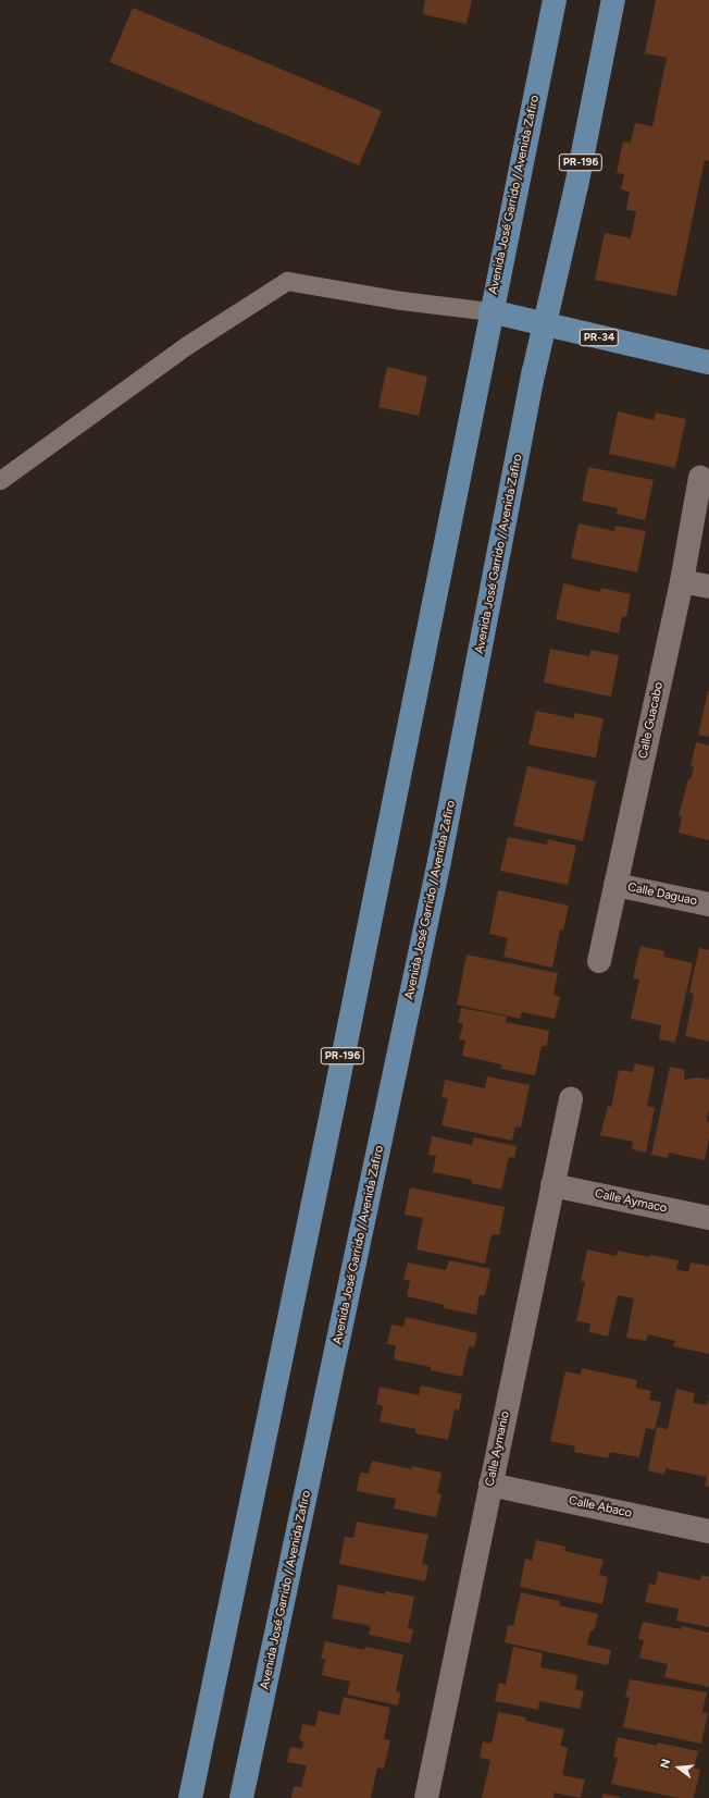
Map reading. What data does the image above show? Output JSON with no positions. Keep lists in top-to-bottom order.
{
  "streets": {
    "main road": ["PR-196", "Avenida José Garrido / Avenida Zafiro", "PR-34"],
    "street": [
      "Calle Guacabo",
      "Calle Daguao",
      "Calle Aymaco",
      "Calle Aymanio",
      "Calle Abaco"
    ]
  },
  "crossings": [
    ["Avenida José Garrido / Avenida Zafiro", "PR-34"],
    ["Calle Guacabo", "Calle Daguao"],
    ["Calle Aymaco", "Calle Aymanio"],
    ["Calle Aymanio", "Calle Abaco"]
  ],
  "north": "left"
}
